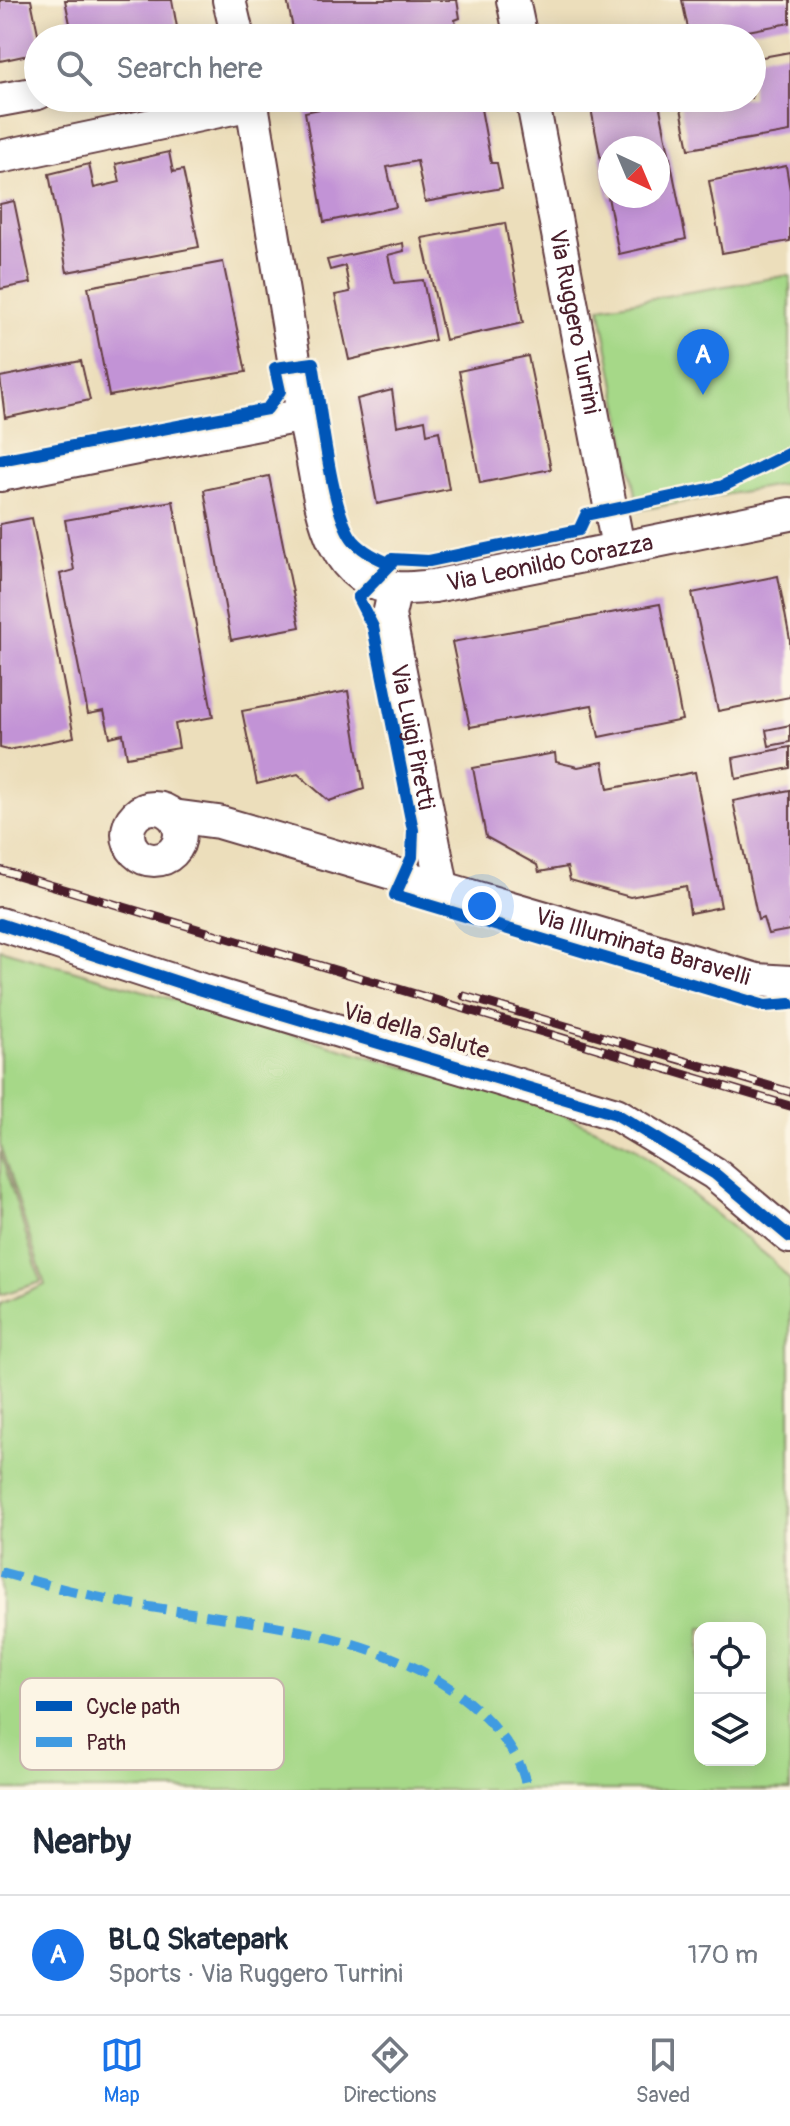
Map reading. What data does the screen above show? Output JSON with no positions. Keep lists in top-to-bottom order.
{
  "streets": {
    "street": [
      "Via Ruggero Turrini",
      "Via Leonildo Corazza",
      "Via Luigi Piretti",
      "Via Illuminata Baravelli",
      "Via della Salute"
    ]
  },
  "crossings": [
    ["Via Ruggero Turrini", "Via Leonildo Corazza"],
    ["Via Leonildo Corazza", "Via Luigi Piretti"],
    ["Via Luigi Piretti", "Via Illuminata Baravelli"]
  ],
  "legend": ["Cycle path", "Path"],
  "north": "bottom right",
  "page": {
    "search": "Search here",
    "pins": "A",
    "heading": "Nearby",
    "list": [
      {
        "mark": "A",
        "name": "BLQ Skatepark",
        "note": "Sports · Via Ruggero Turrini",
        "value": "170 m"
      }
    ],
    "nav": ["Map", "Directions", "Saved"]
  }
}
